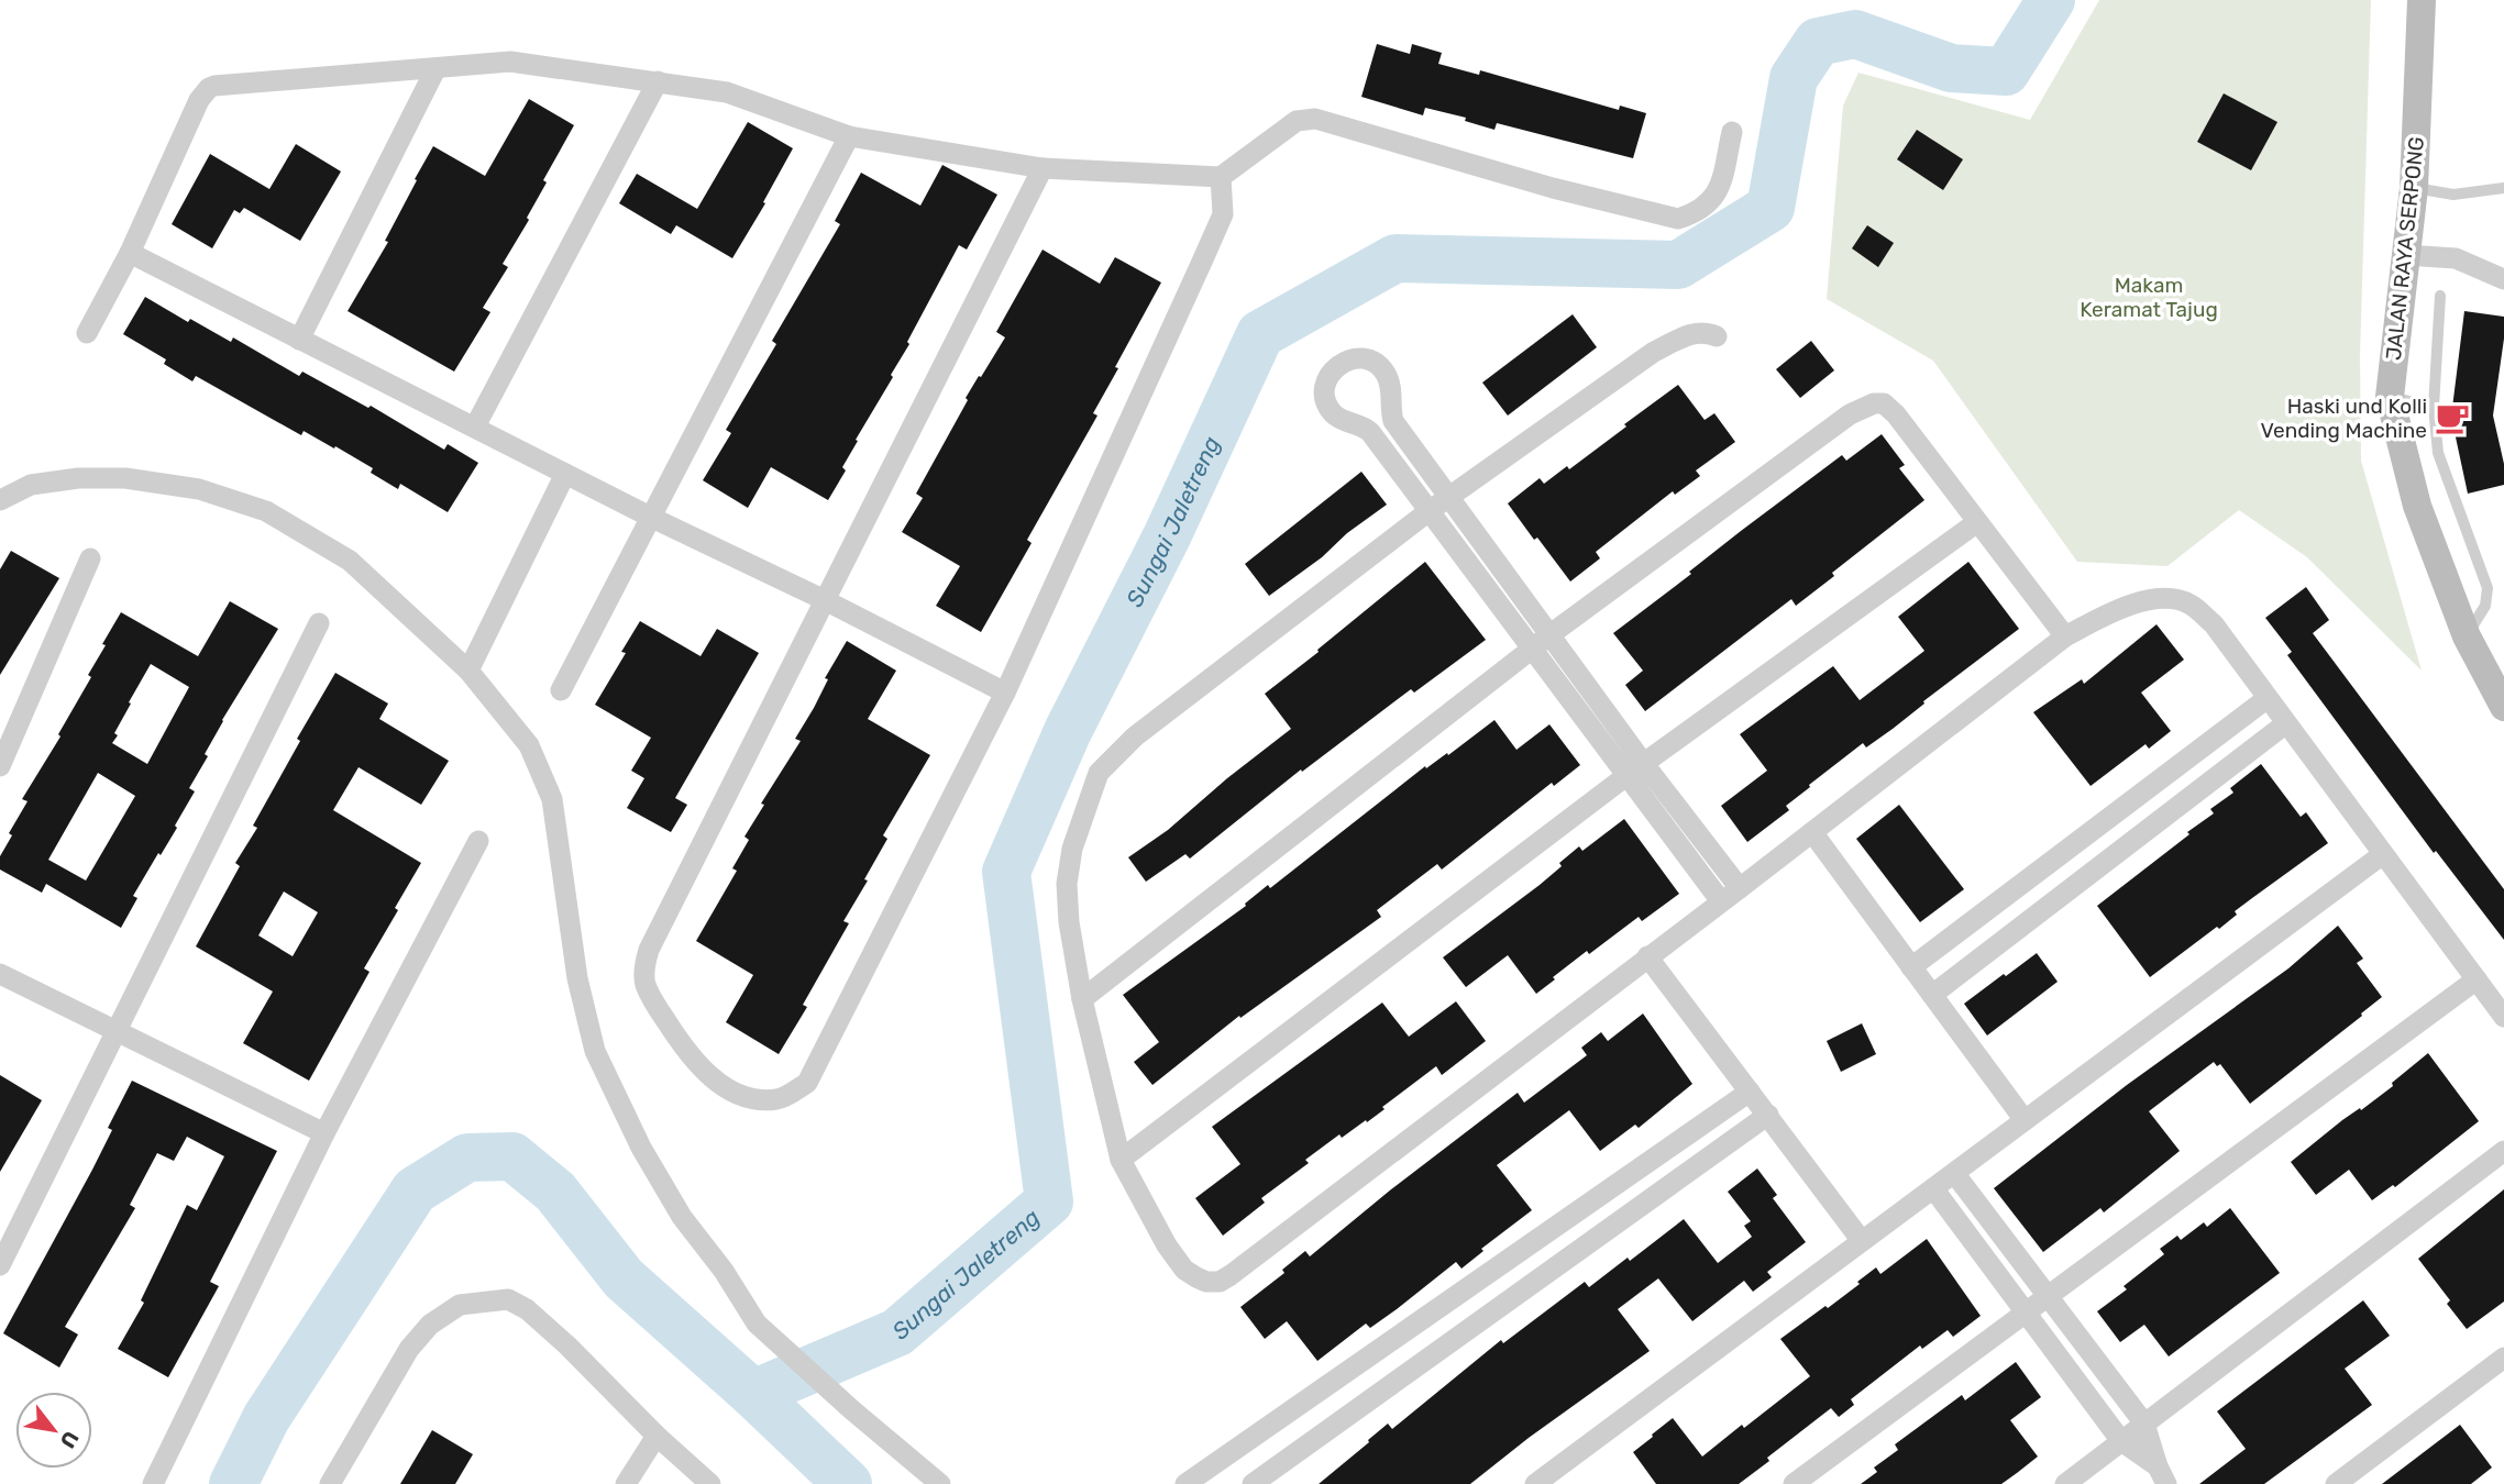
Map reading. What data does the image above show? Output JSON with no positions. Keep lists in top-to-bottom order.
{
  "streets": {
    "main road": ["JALAN RAYA SERPONG"]
  },
  "water": ["Sungai Jaletreng"],
  "parks": ["Makam Keramat Tajug"],
  "places": {
    "cafe": ["Haski und Kolli Vending Machine"]
  },
  "north": "bottom right"
}
